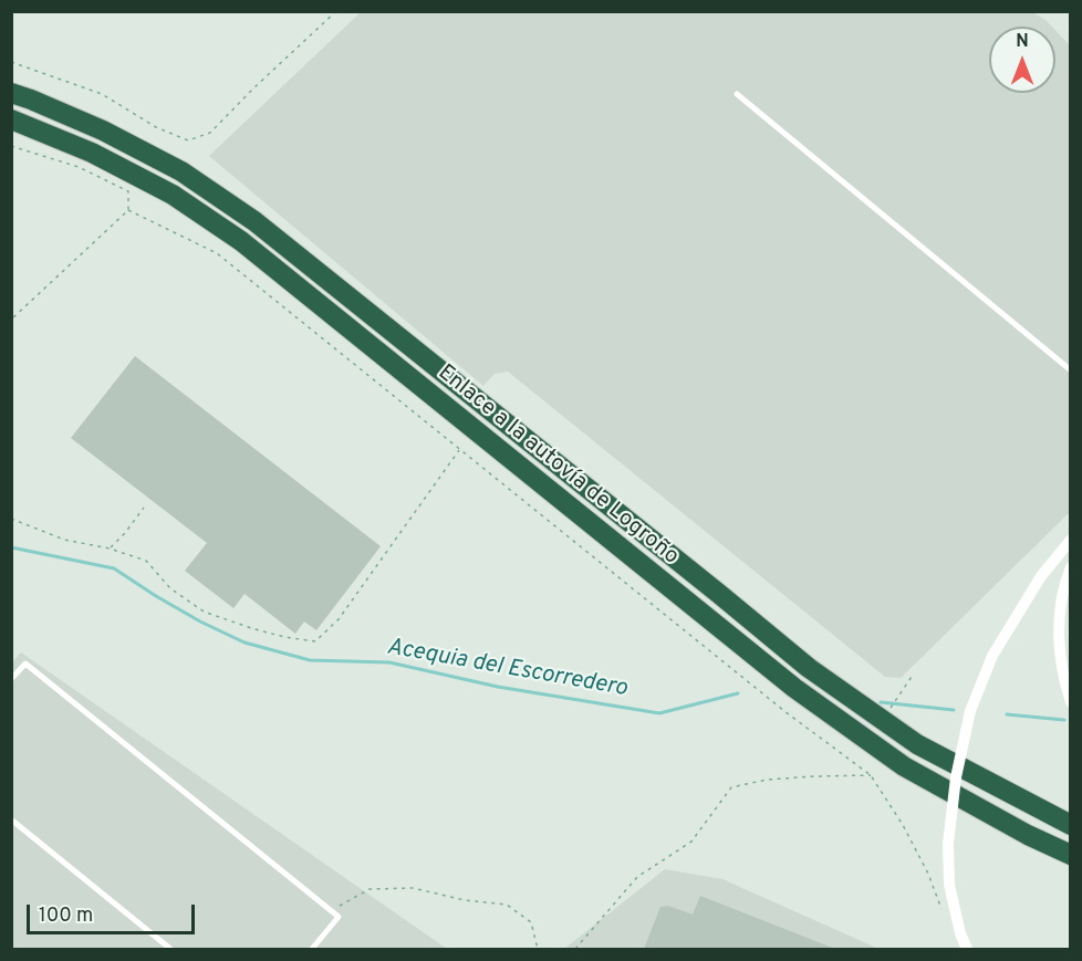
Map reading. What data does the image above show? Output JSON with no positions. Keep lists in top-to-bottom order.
{
  "streets": {
    "highway": ["Enlace a la autovía de Logroño"]
  },
  "water": ["Acequia del Escorredero"],
  "scale_bar": "100 m",
  "north": "top"
}
